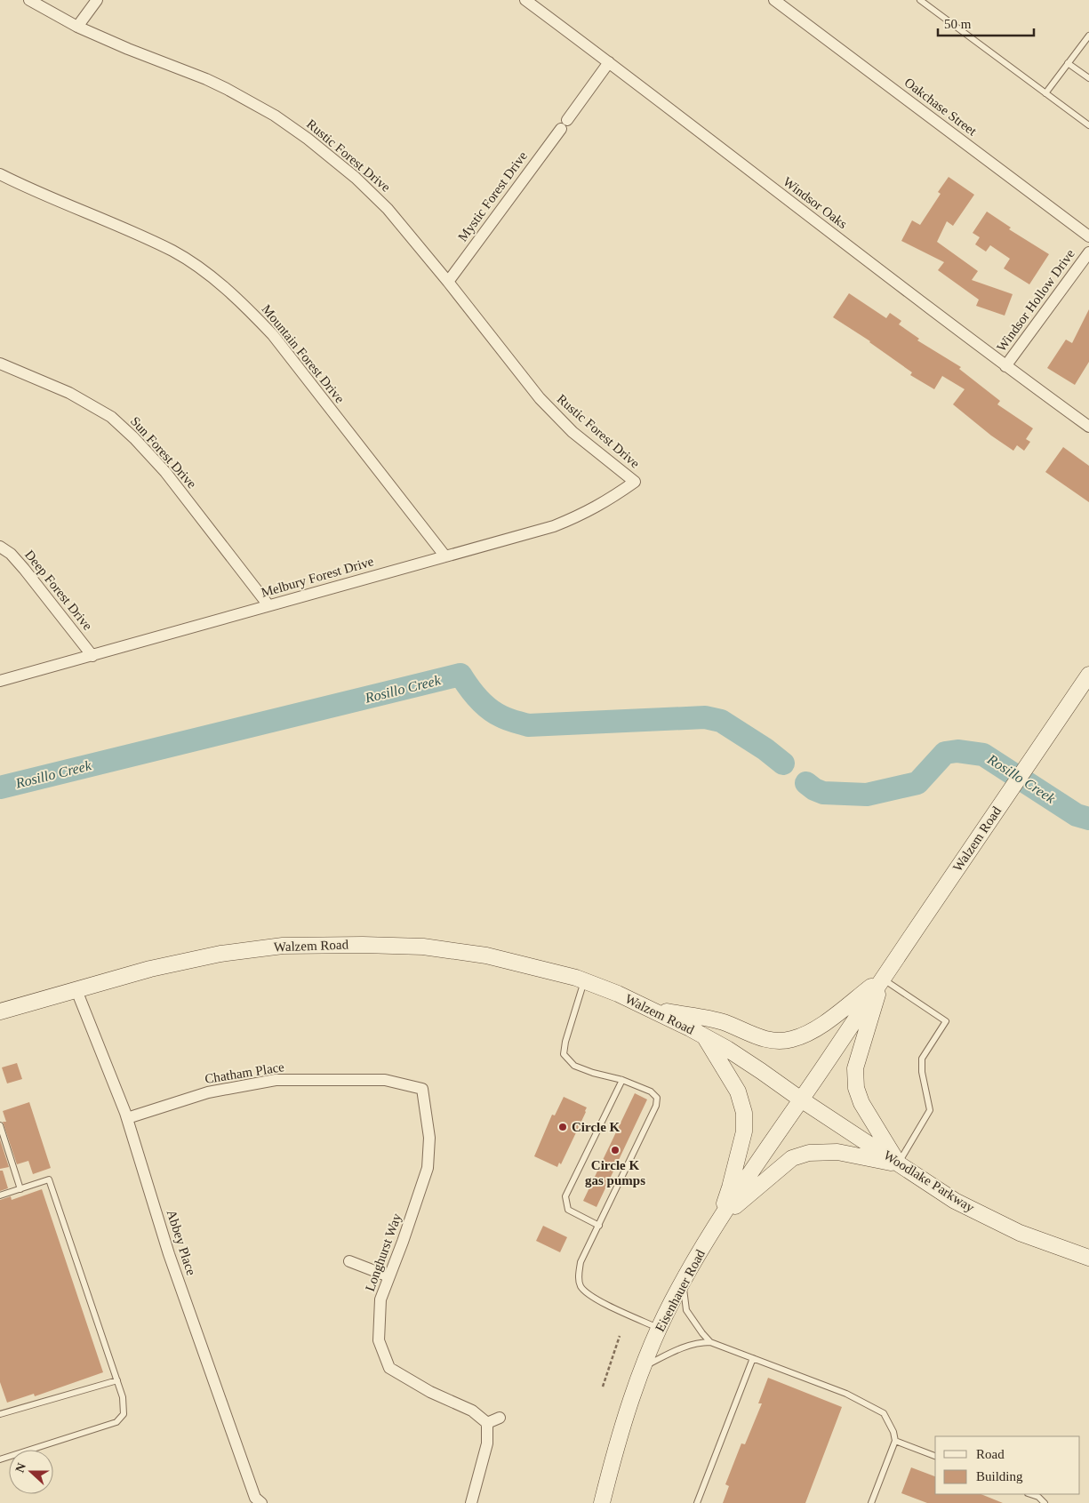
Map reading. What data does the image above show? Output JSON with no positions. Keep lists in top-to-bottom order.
{
  "streets": {
    "main road": ["Walzem Road", "Woodlake Parkway", "Eisenhauer Road"],
    "street": [
      "Oakchase Street",
      "Rustic Forest Drive",
      "Mystic Forest Drive",
      "Windsor Oaks",
      "Windsor Hollow Drive",
      "Mountain Forest Drive",
      "Sun Forest Drive",
      "Melbury Forest Drive",
      "Deep Forest Drive",
      "Chatham Place",
      "Abbey Place",
      "Longhurst Way"
    ]
  },
  "crossings": [
    ["Rustic Forest Drive", "Mystic Forest Drive"],
    ["Rustic Forest Drive", "Melbury Forest Drive"],
    ["Mystic Forest Drive", "Windsor Oaks"],
    ["Windsor Oaks", "Windsor Hollow Drive"],
    ["Mountain Forest Drive", "Melbury Forest Drive"],
    ["Sun Forest Drive", "Melbury Forest Drive"],
    ["Melbury Forest Drive", "Deep Forest Drive"],
    ["Walzem Road", "Woodlake Parkway"],
    ["Walzem Road", "Abbey Place"],
    ["Walzem Road", "Eisenhauer Road"],
    ["Chatham Place", "Abbey Place"],
    ["Chatham Place", "Longhurst Way"],
    ["Woodlake Parkway", "Eisenhauer Road"]
  ],
  "water": ["Rosillo Creek"],
  "places": ["Circle K", "Circle K gas pumps"],
  "legend": ["Road", "Building"],
  "scale_bar": "50 m",
  "north": "left"
}
